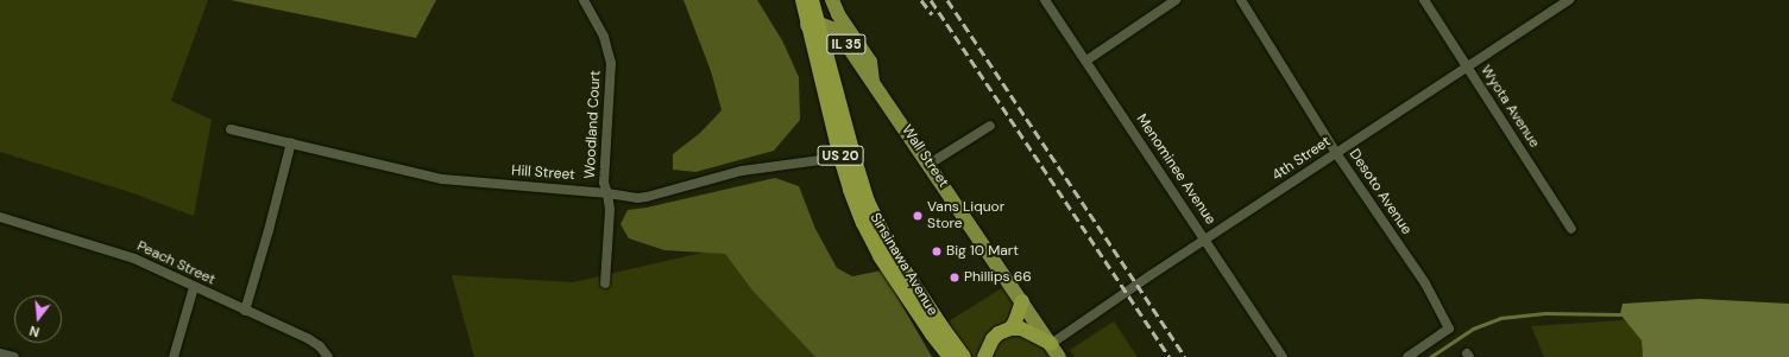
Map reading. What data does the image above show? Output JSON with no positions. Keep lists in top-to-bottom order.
{
  "streets": {
    "highway": ["US 20", "Sinsinawa Avenue"],
    "main road": ["IL 35", "Wall Street"],
    "street": [
      "Wyota Avenue",
      "Woodland Court",
      "4th Street",
      "Menominee Avenue",
      "Hill Street",
      "Desoto Avenue",
      "Peach Street"
    ]
  },
  "crossings": [
    ["Wyota Avenue", "4th Street"],
    ["Woodland Court", "Hill Street"],
    ["Wall Street", "4th Street"],
    ["Wall Street", "Sinsinawa Avenue"],
    ["4th Street", "Menominee Avenue"],
    ["4th Street", "Desoto Avenue"],
    ["Hill Street", "Sinsinawa Avenue"]
  ],
  "places": ["Vans Liquor Store", "Big 10 Mart", "Phillips 66"],
  "north": "bottom"
}
